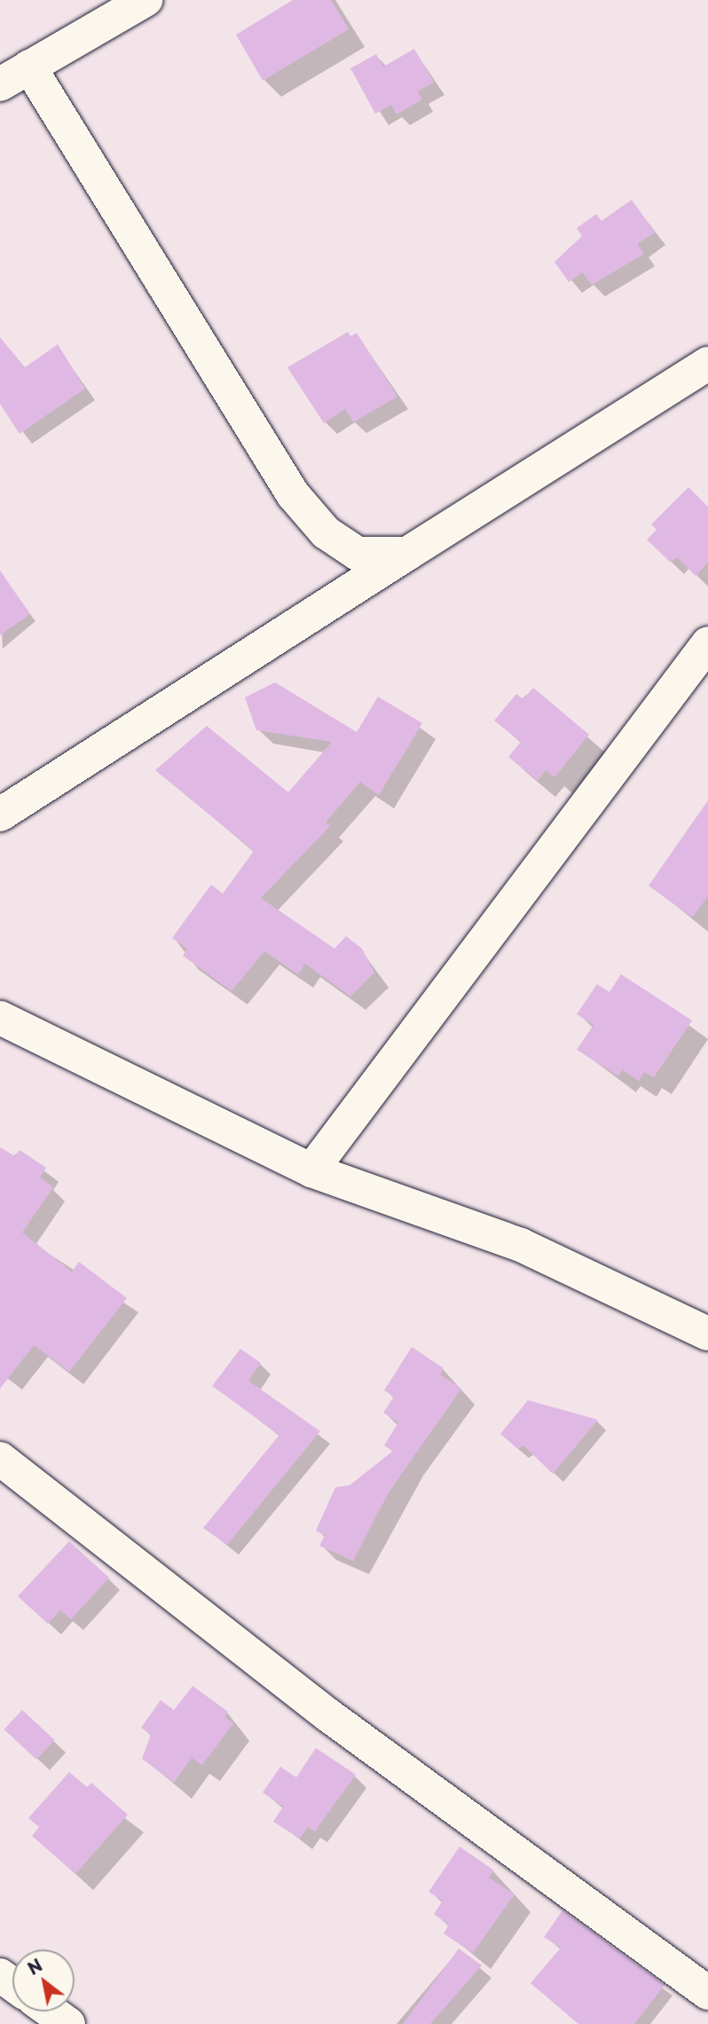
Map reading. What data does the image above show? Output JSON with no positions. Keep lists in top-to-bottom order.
{
  "north": "top left"
}
